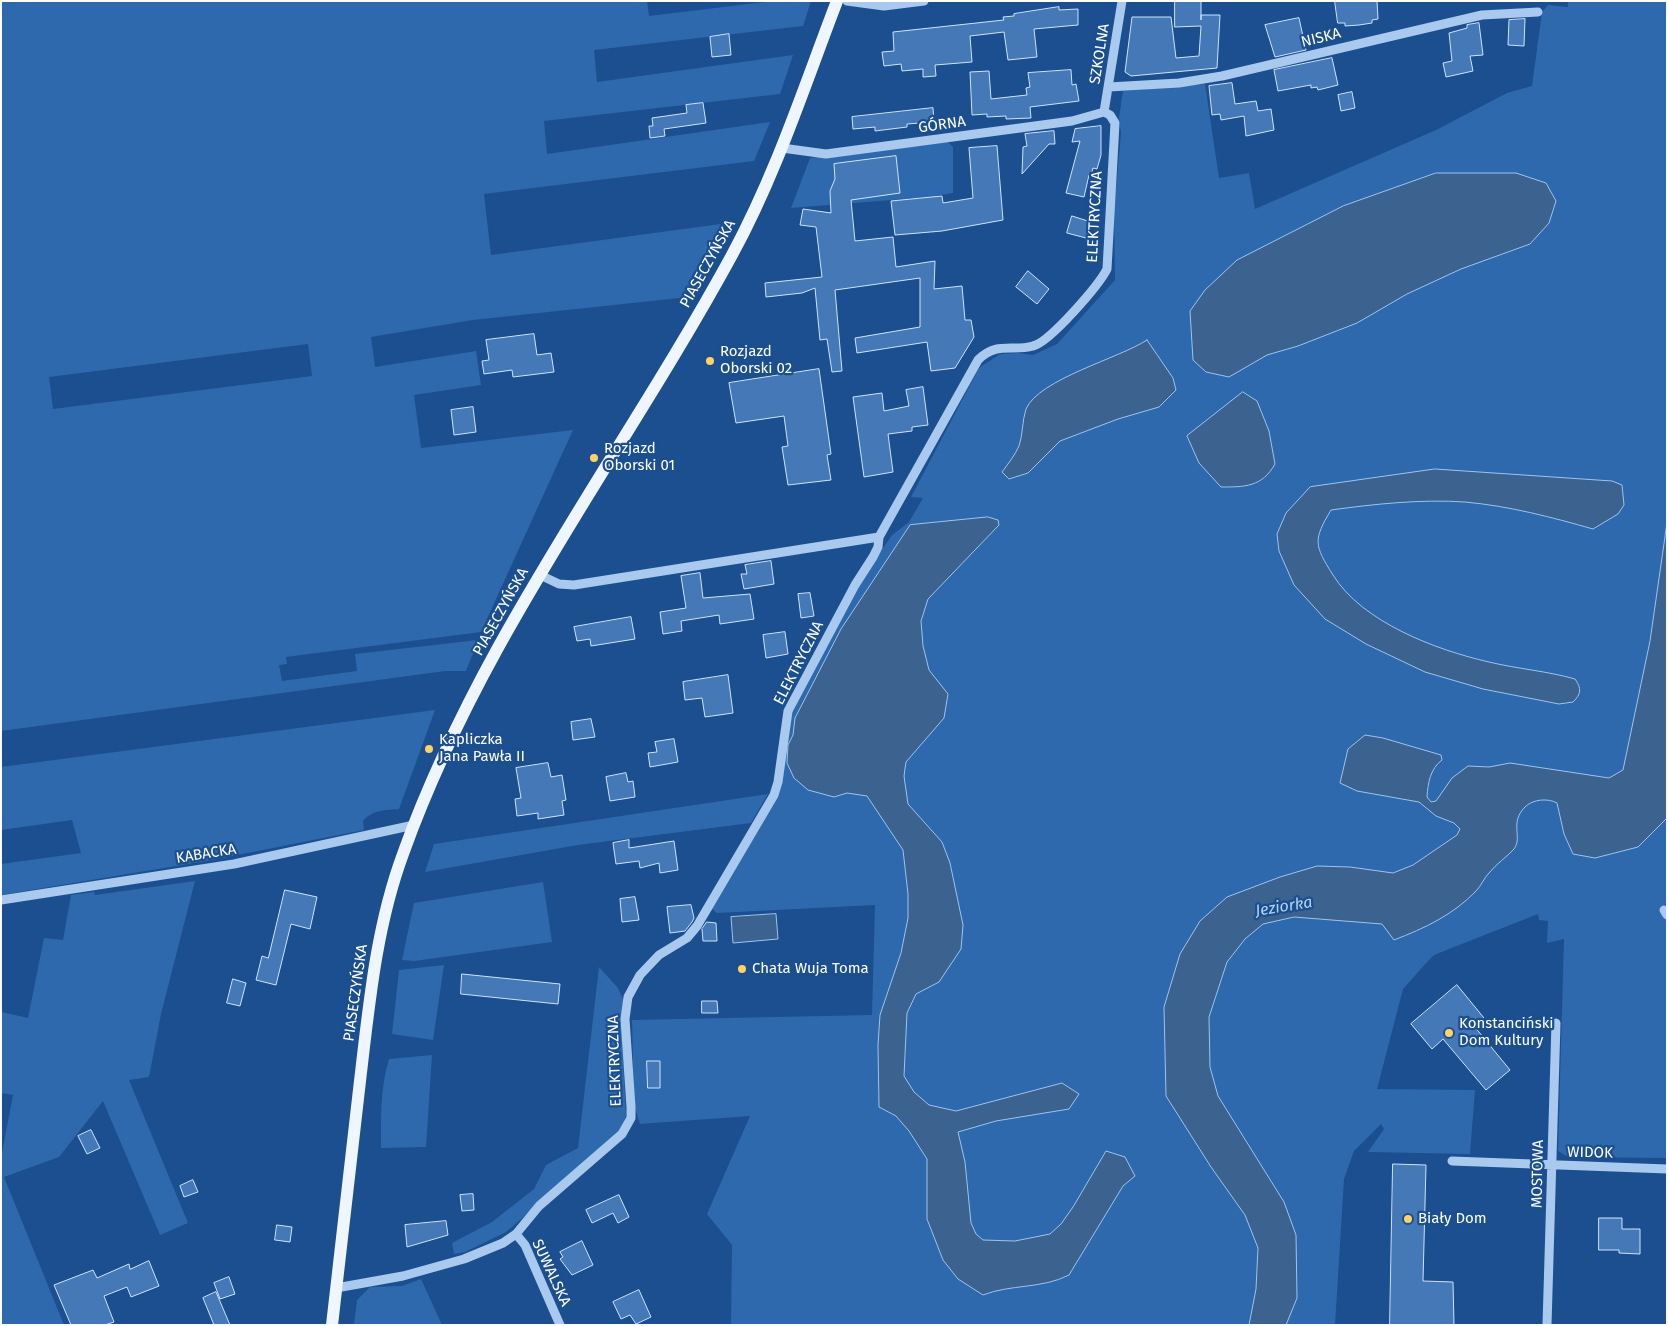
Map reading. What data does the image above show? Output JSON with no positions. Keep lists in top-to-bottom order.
{
  "streets": {
    "main road": ["PIASECZYŃSKA"],
    "street": [
      "NISKA",
      "SZKOLNA",
      "GÓRNA",
      "ELEKTRYCZNA",
      "KABACKA",
      "WIDOK",
      "MOSTOWA",
      "SUWALSKA"
    ]
  },
  "crossings": [
    ["NISKA", "SZKOLNA"],
    ["SZKOLNA", "GÓRNA"],
    ["SZKOLNA", "ELEKTRYCZNA"],
    ["GÓRNA", "ELEKTRYCZNA"],
    ["GÓRNA", "PIASECZYŃSKA"],
    ["ELEKTRYCZNA", "PIASECZYŃSKA"],
    ["ELEKTRYCZNA", "SUWALSKA"],
    ["PIASECZYŃSKA", "KABACKA"],
    ["WIDOK", "MOSTOWA"]
  ],
  "water": ["Jeziorka"],
  "places": [
    "Rozjazd Oborski 02",
    "Rozjazd Oborski 01",
    "Kapliczka Jana Pawła II",
    "Chata Wuja Toma",
    "Konstanciński Dom Kultury",
    "Biały Dom"
  ]
}
